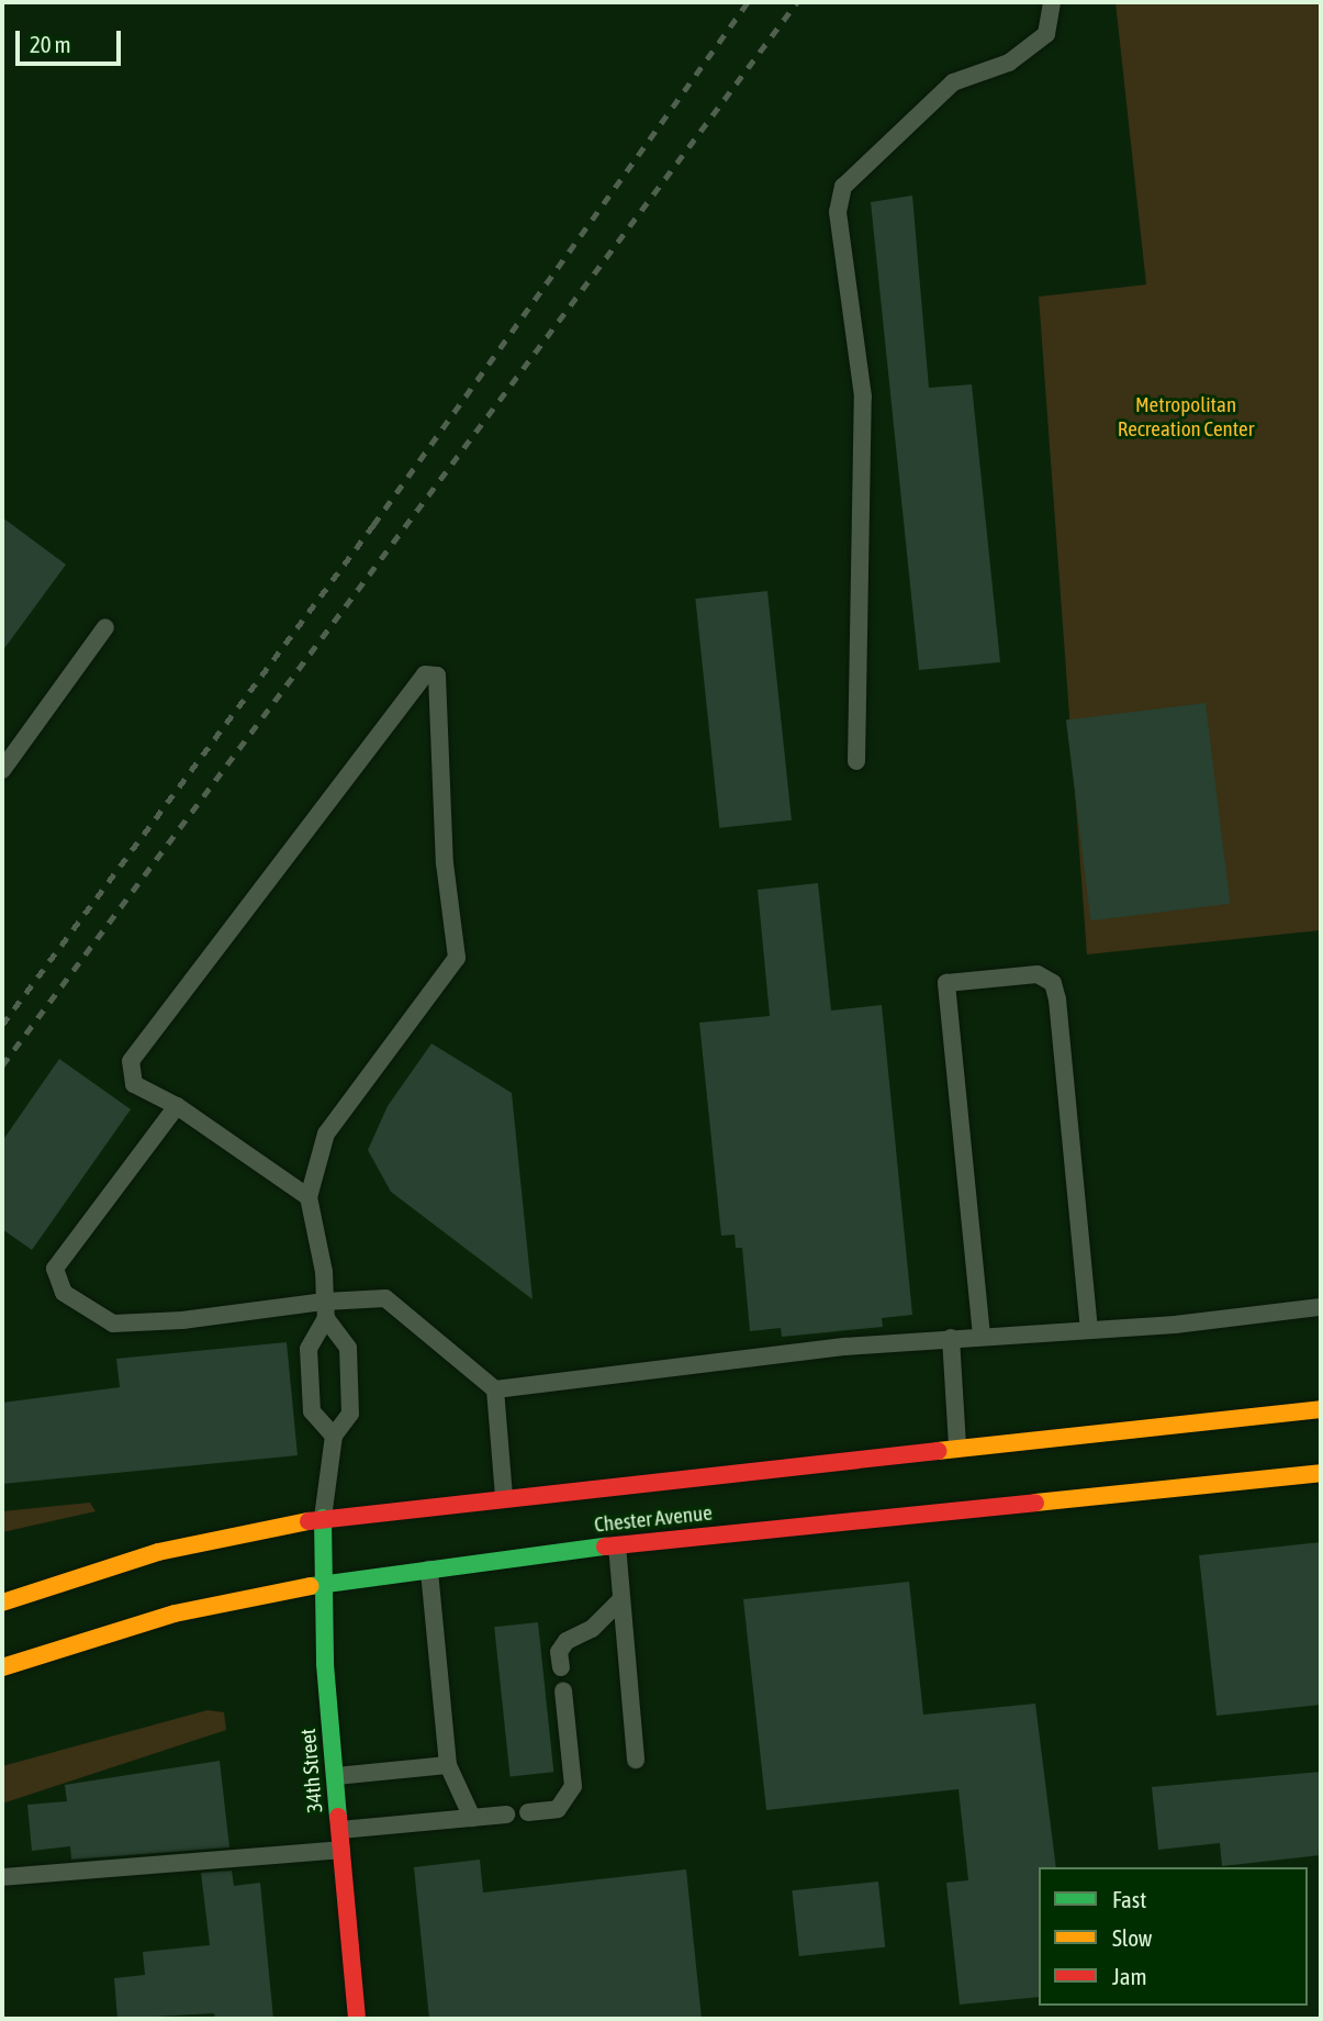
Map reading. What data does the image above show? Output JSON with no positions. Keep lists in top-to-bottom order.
{
  "streets": {
    "main road": ["Chester Avenue", "34th Street"]
  },
  "crossings": [
    ["Chester Avenue", "34th Street"]
  ],
  "parks": ["Metropolitan Recreation Center"],
  "legend": ["Fast", "Slow", "Jam"],
  "scale_bar": "20 m"
}
